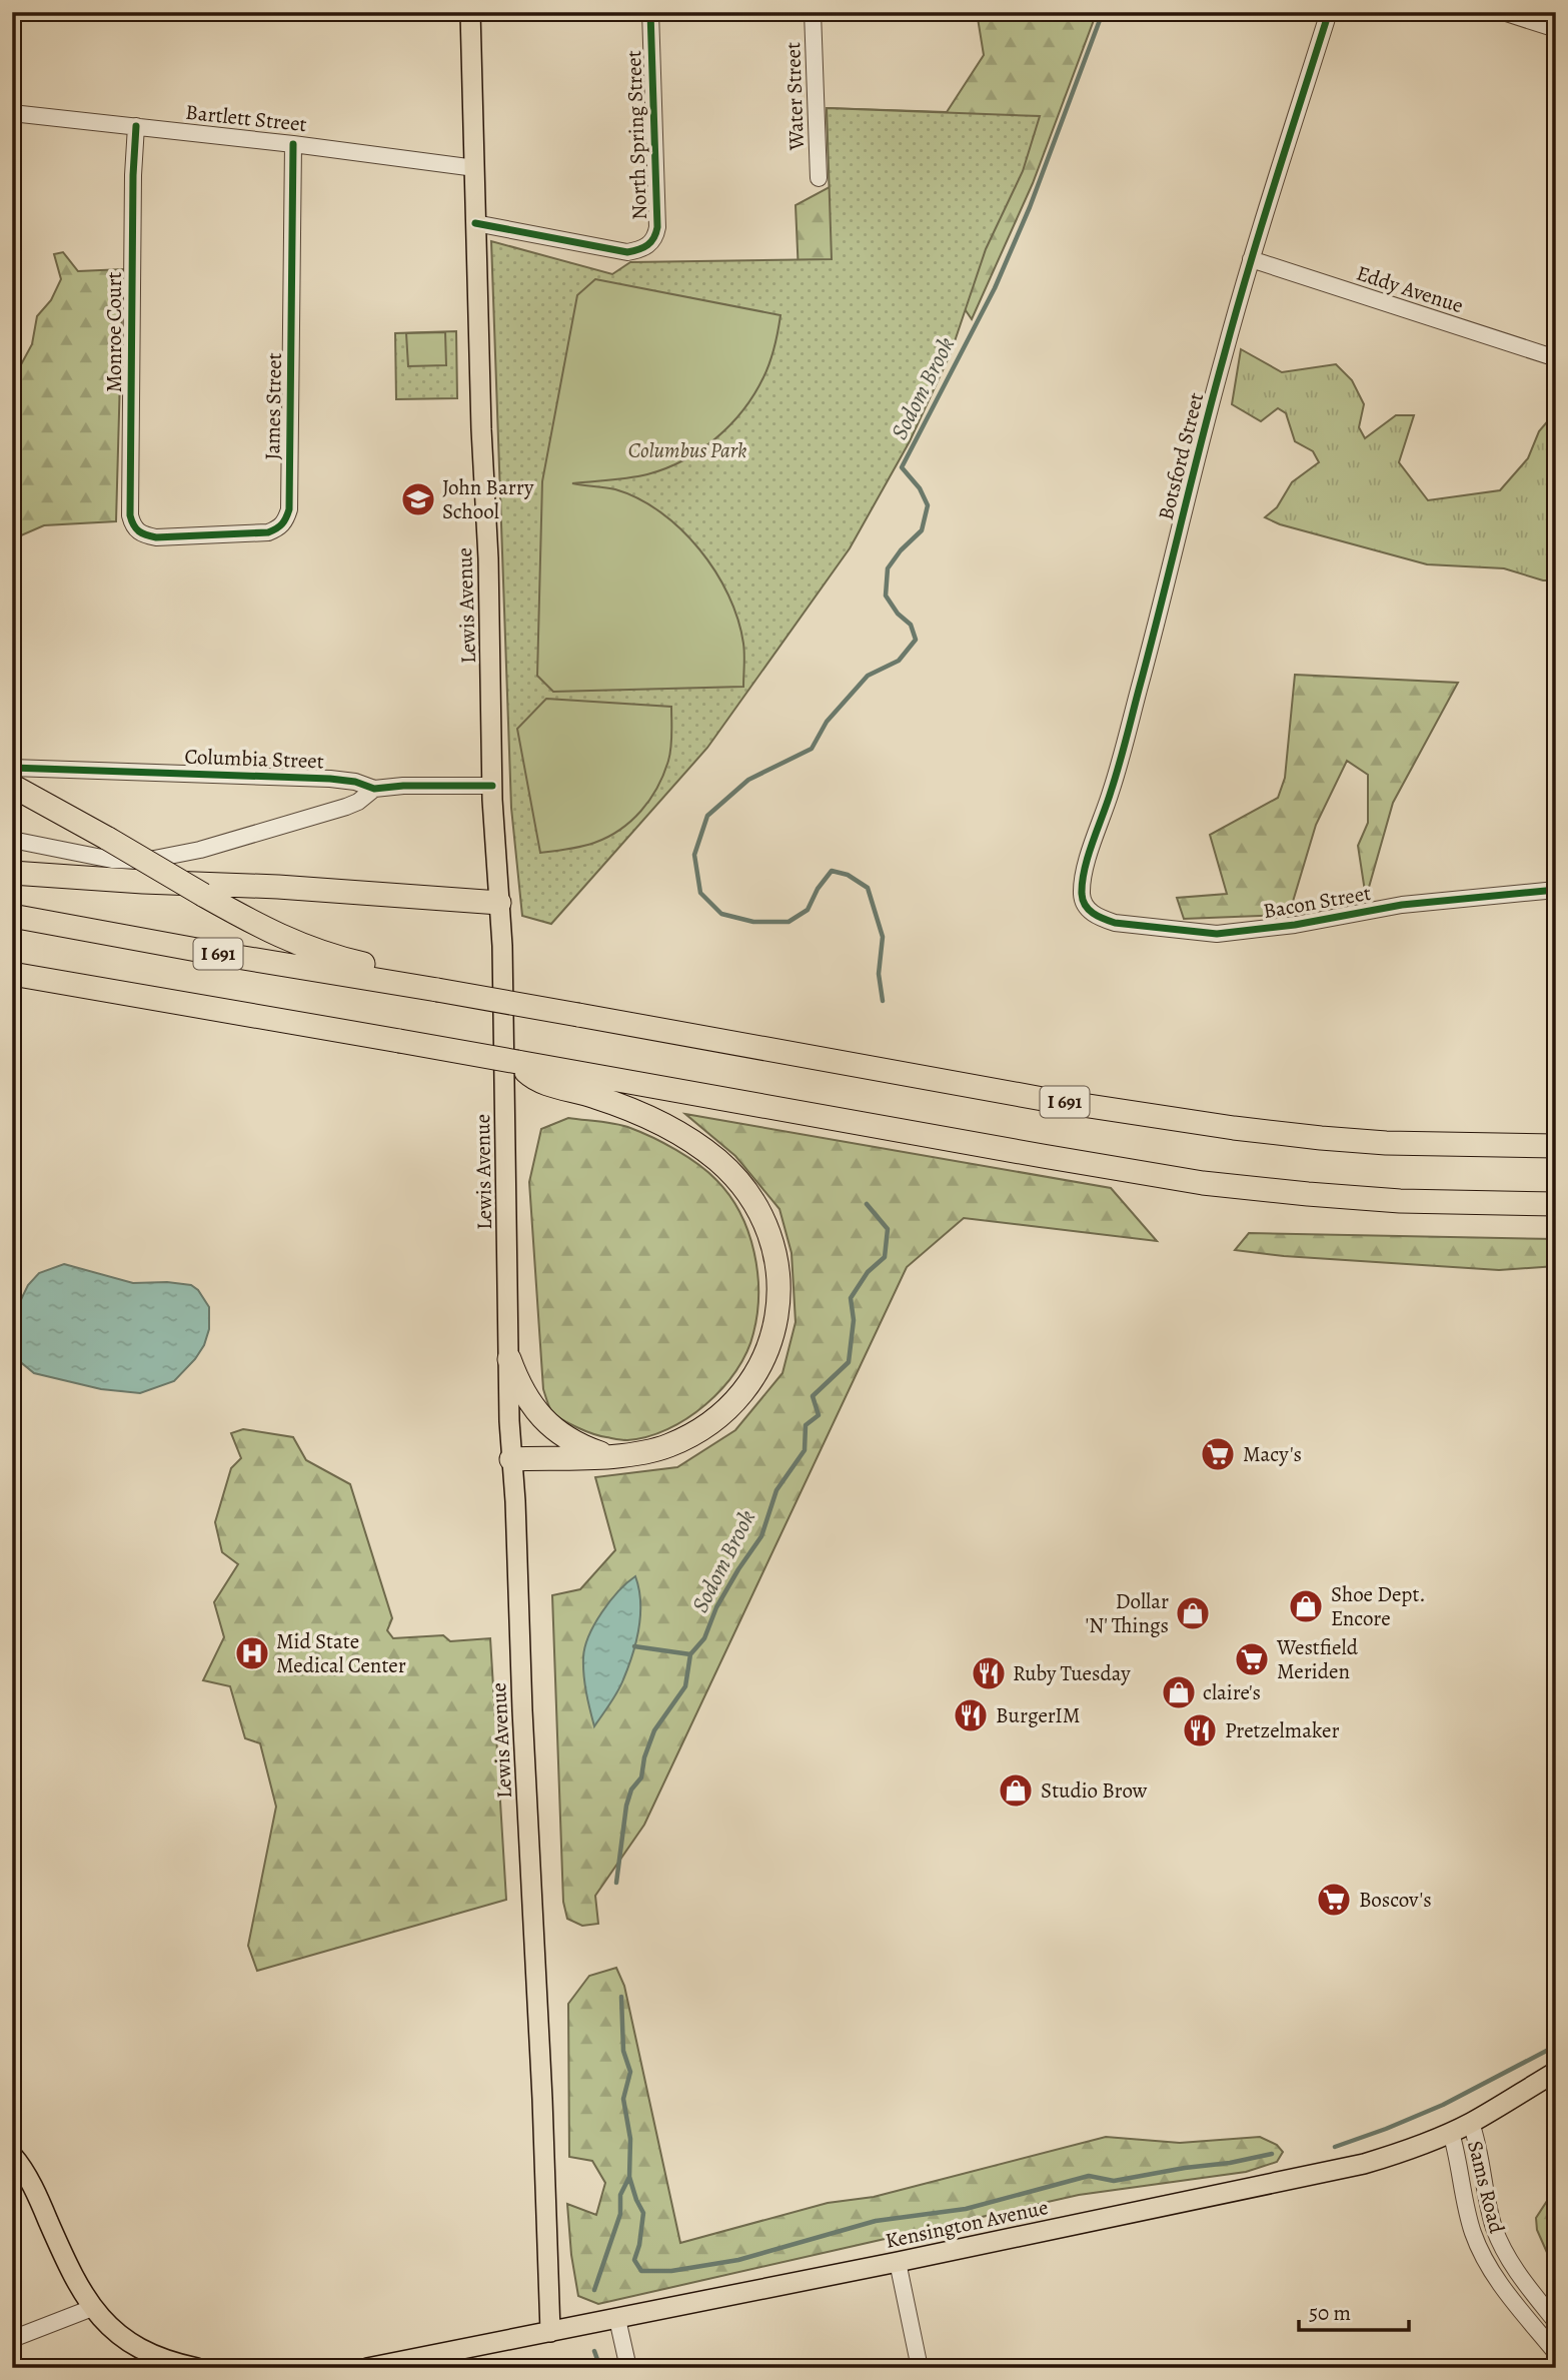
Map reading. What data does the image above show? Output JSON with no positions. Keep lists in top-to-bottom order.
{
  "streets": {
    "highway": ["I 691"],
    "main road": ["Lewis Avenue", "Kensington Avenue"],
    "street": [
      "Water Street",
      "Bartlett Street",
      "North Spring Street",
      "Eddy Avenue",
      "Monroe Court",
      "James Street",
      "Botsford Street",
      "Columbia Street",
      "Bacon Street",
      "Sams Road"
    ]
  },
  "crossings": [
    ["Bartlett Street", "Monroe Court"],
    ["Bartlett Street", "James Street"],
    ["Bartlett Street", "Lewis Avenue"],
    ["North Spring Street", "Lewis Avenue"],
    ["Eddy Avenue", "Botsford Street"],
    ["Monroe Court", "James Street"],
    ["Botsford Street", "Bacon Street"],
    ["Lewis Avenue", "Columbia Street"],
    ["Lewis Avenue", "Kensington Avenue"],
    ["Sams Road", "Kensington Avenue"]
  ],
  "water": ["Sodom Brook"],
  "parks": ["Columbus Park"],
  "places": {
    "school or university": ["John Barry School"],
    "supermarket": ["Macy's", "Westfield Meriden", "Boscov's"],
    "shop": [
      "Shoe Dept. Encore",
      "Dollar 'N' Things",
      "claire's",
      "Studio Brow"
    ],
    "hospital": ["Mid State Medical Center"],
    "restaurant": ["Ruby Tuesday", "BurgerIM", "Pretzelmaker"]
  },
  "scale_bar": "50 m"
}
